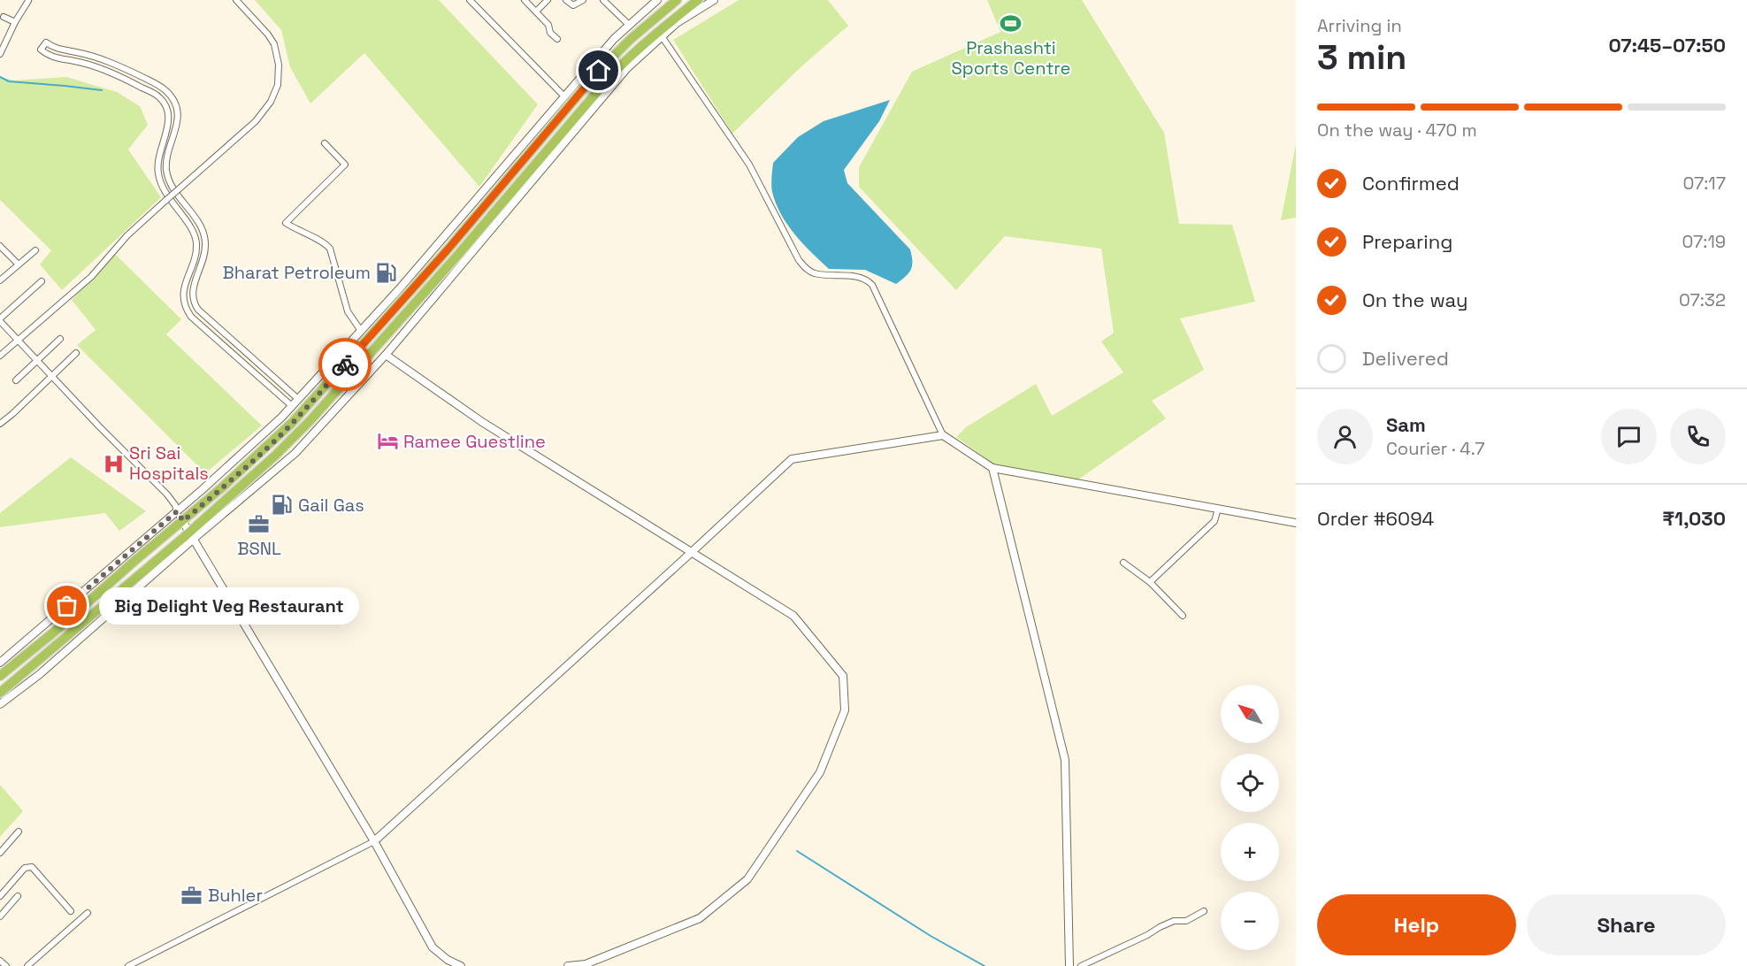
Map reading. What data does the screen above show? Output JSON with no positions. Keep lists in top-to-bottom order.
{
  "places": {
    "sports": ["Prashashti Sports Centre"],
    "fuel station": ["Bharat Petroleum", "Gail Gas"],
    "hotel": ["Ramee Guestline"],
    "hospital": ["Sri Sai Hospitals"],
    "office": ["BSNL", "Buhler"],
    "other": ["Big Delight Veg Restaurant"]
  },
  "north": "top left",
  "page": {
    "heading": ["3 min", "Arriving in", "07:45–07:50"],
    "panel": [
      "Sam",
      "Courier · 4.7",
      "Order #6094",
      "₹1,030"
    ],
    "bar": "On the way · 470 m",
    "list": [
      ["Confirmed", "07:17"],
      ["Preparing", "07:19"],
      ["On the way", "07:32"],
      "Delivered"
    ],
    "bubble": "Big Delight Veg Restaurant",
    "map_buttons": ["+", "−"],
    "buttons": ["Help", "Share"]
  }
}
